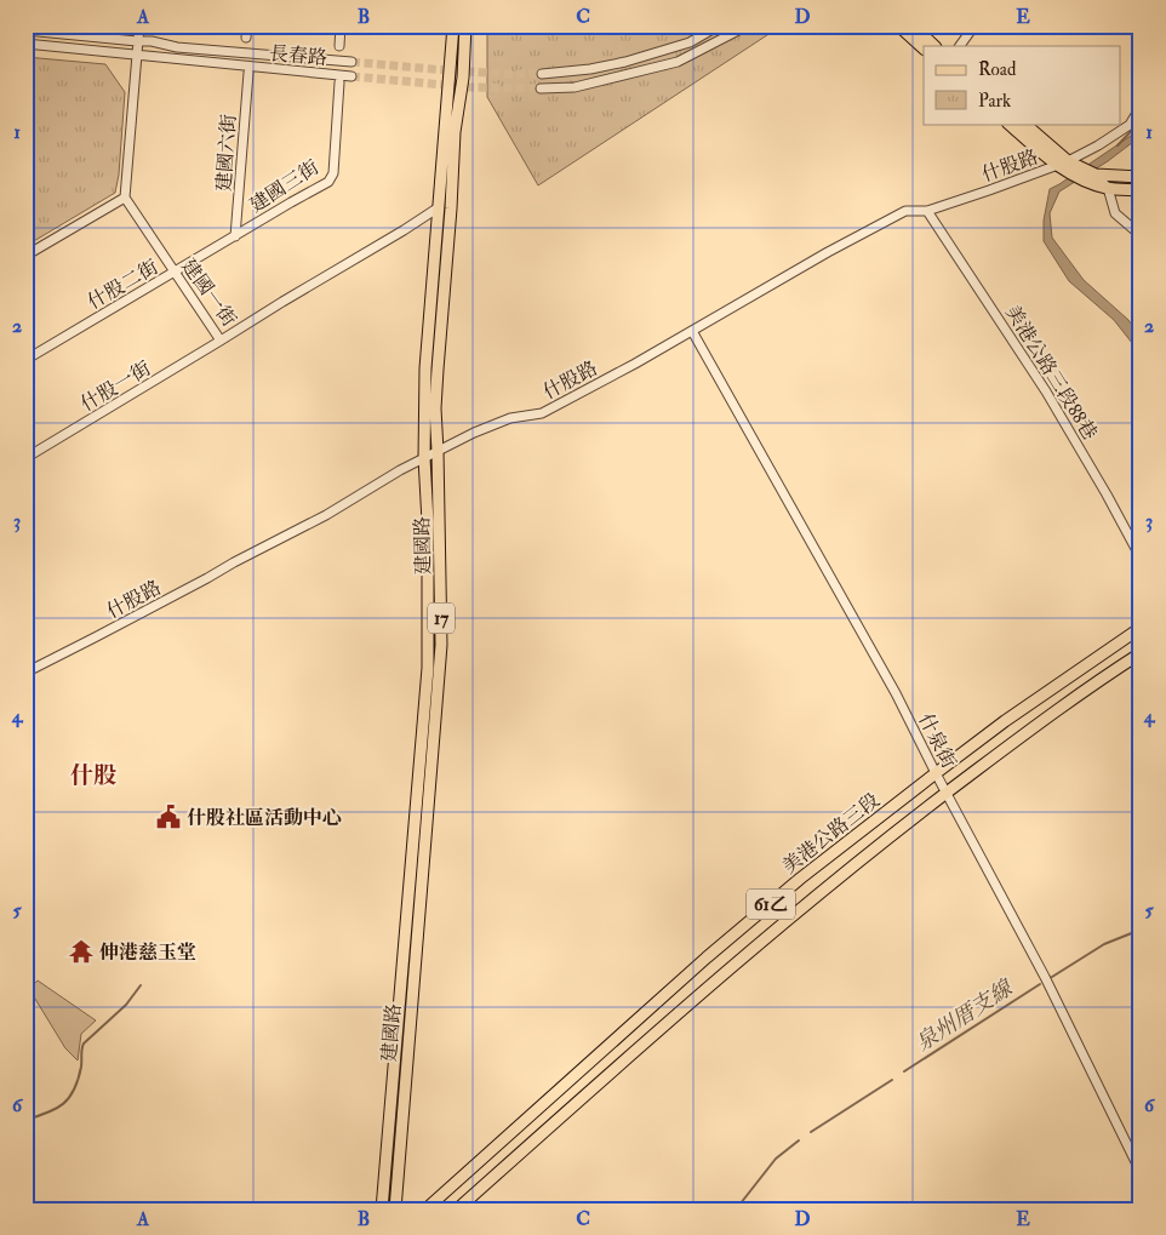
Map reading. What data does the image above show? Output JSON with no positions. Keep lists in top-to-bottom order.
{
  "streets": {
    "main road": [
      "建國路",
      "17",
      "美港公路三段",
      "61乙"
    ],
    "street": [
      "長春路",
      "建國六街",
      "什股路",
      "建國三街",
      "什股二街",
      "建國一街",
      "美港公路三段88巷",
      "什股一街",
      "什泉街"
    ]
  },
  "crossings": [
    ["建國六街", "建國三街"],
    ["建國六街", "什股二街"],
    ["什股路", "美港公路三段88巷"],
    ["什股路", "建國路"],
    ["什股路", "什泉街"],
    ["建國三街", "什股二街"],
    ["什股二街", "建國一街"],
    ["建國一街", "什股一街"],
    ["建國一街", "建國路"],
    ["什泉街", "美港公路三段"]
  ],
  "districts": ["什股"],
  "water": ["泉州厝支線"],
  "places": {
    "public building": ["什股社區活動中心"],
    "temple": ["伸港慈玉堂"]
  },
  "legend": ["Road", "Park"],
  "grid": {
    "columns": [
      "A",
      "B",
      "C",
      "D",
      "E"
    ],
    "rows": [
      "1",
      "2",
      "3",
      "4",
      "5",
      "6"
    ]
  }
}
